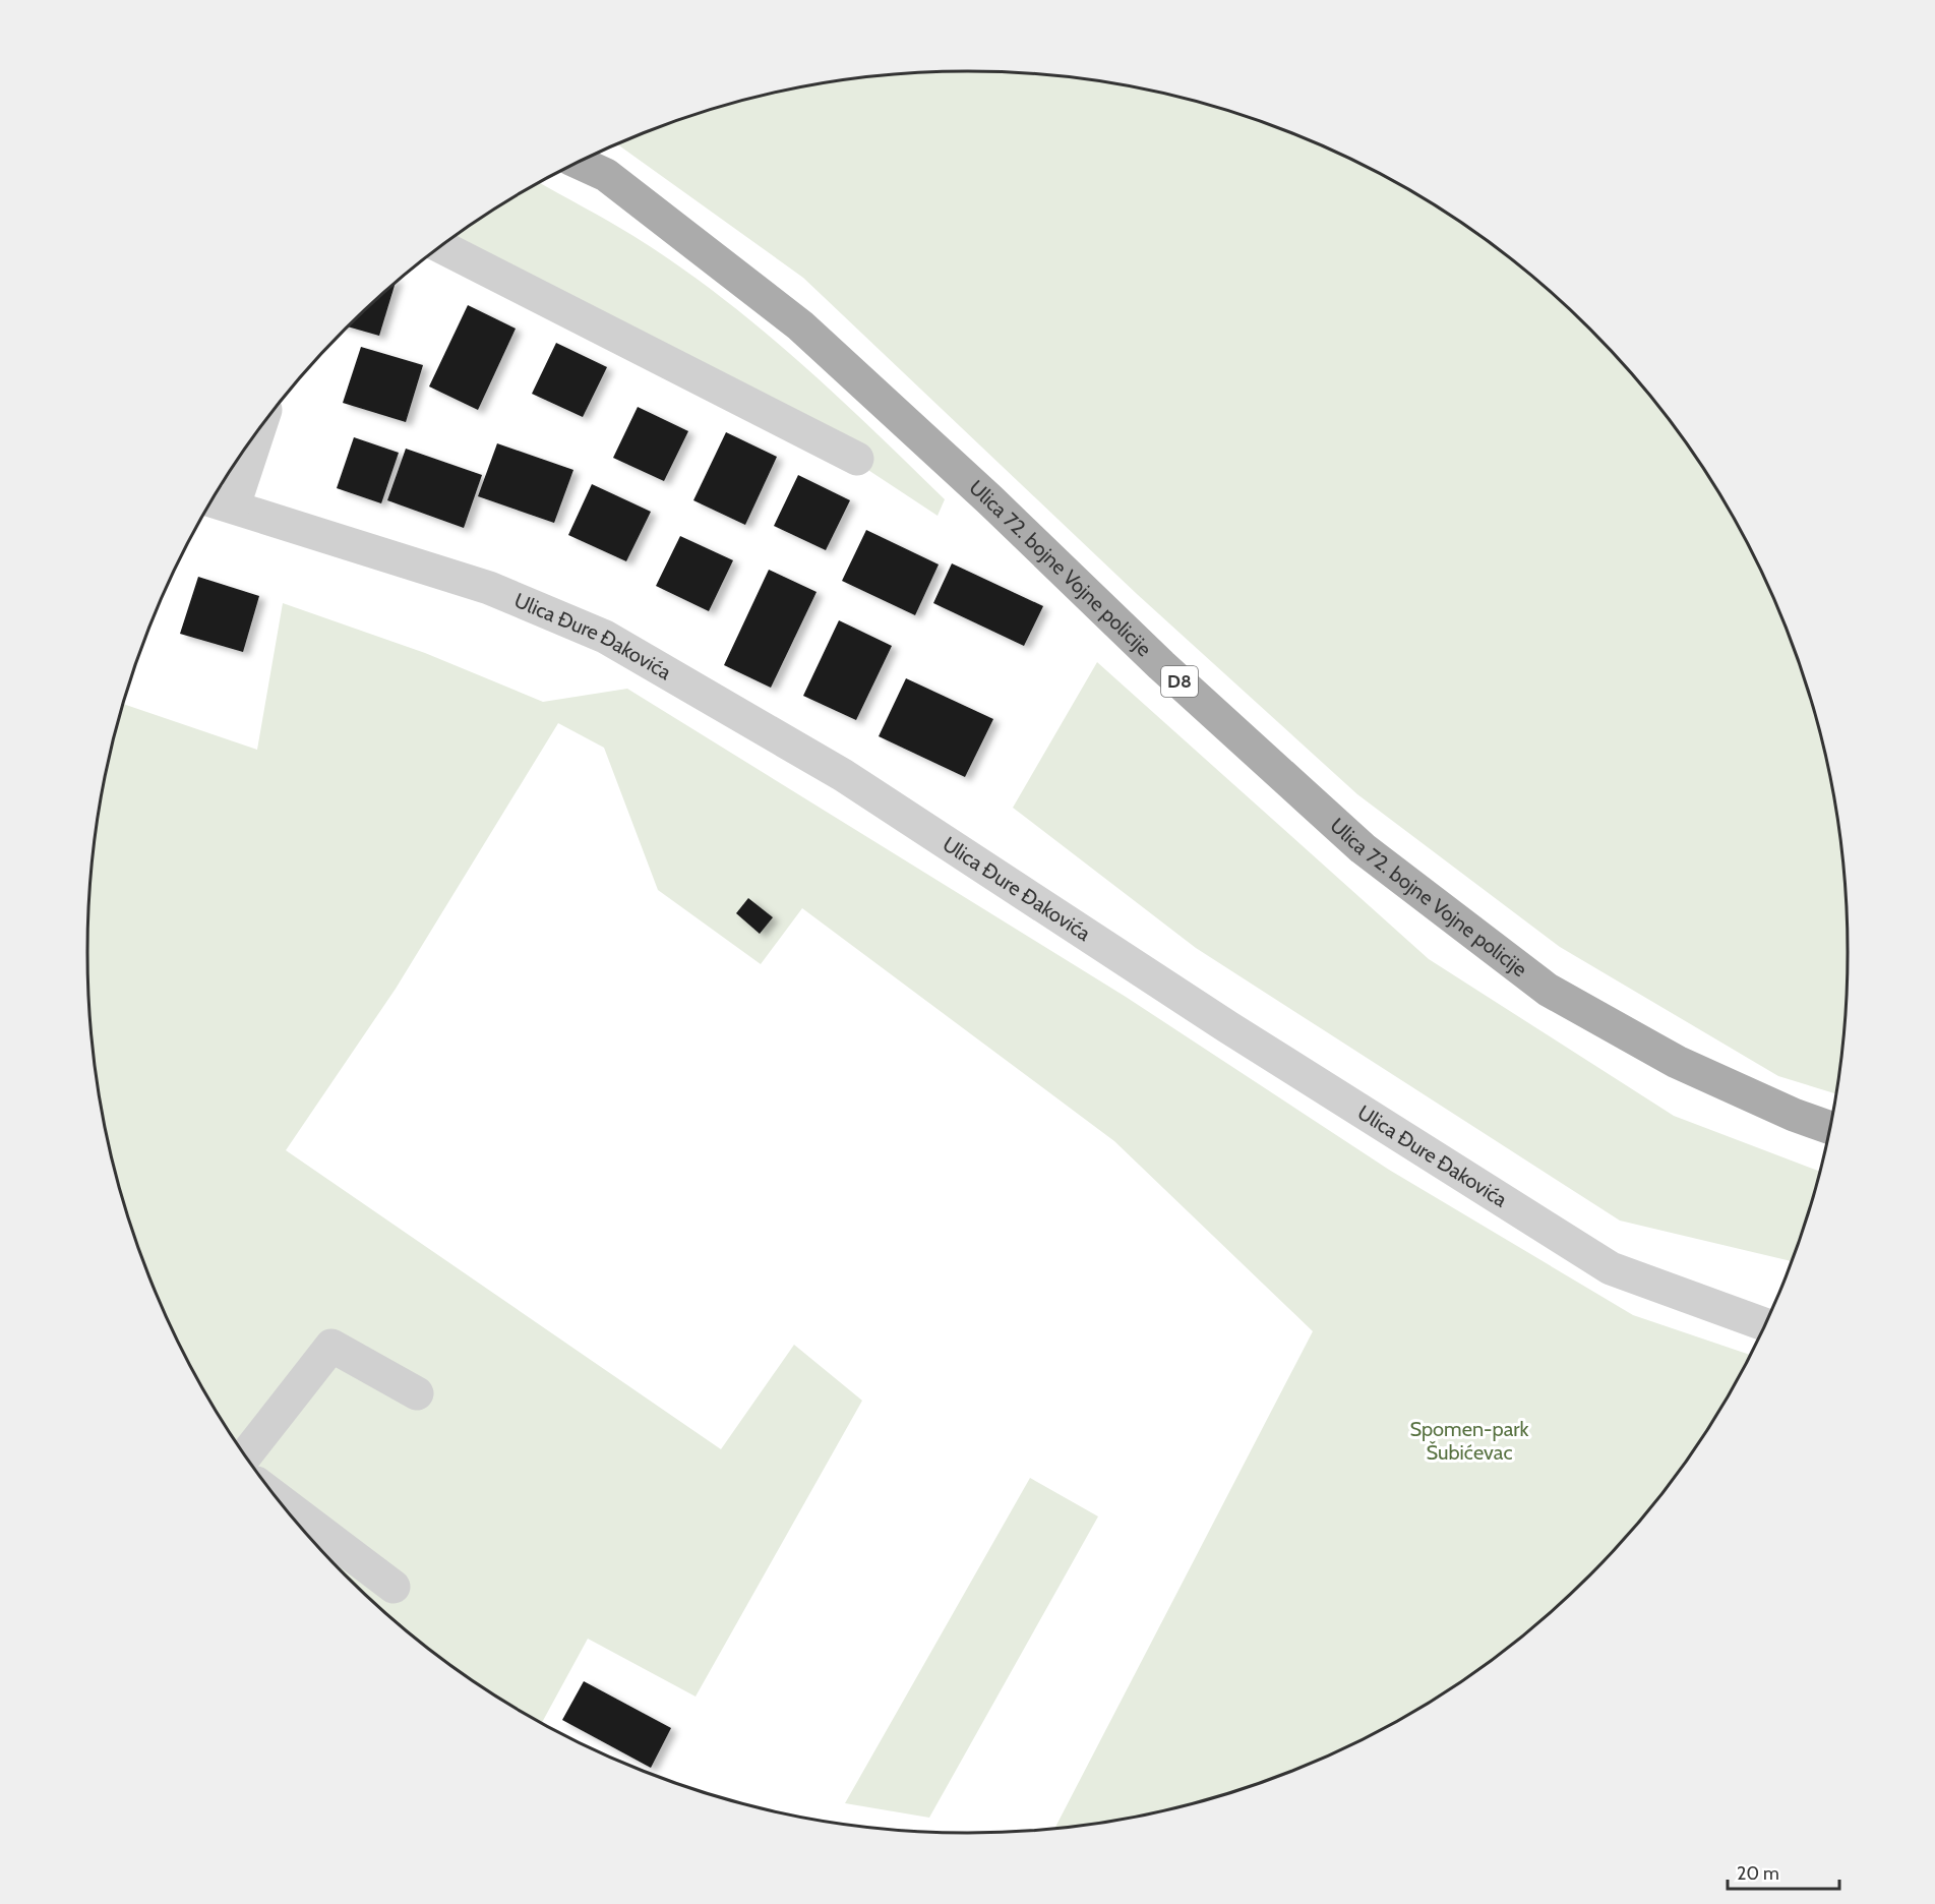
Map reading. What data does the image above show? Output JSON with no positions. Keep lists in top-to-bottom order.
{
  "streets": {
    "main road": ["Ulica 72. bojne Vojne policije", "D8"],
    "street": ["Ulica Đure Đakovića"]
  },
  "parks": ["Spomen-park Šubićevac"],
  "scale_bar": "20 m"
}
